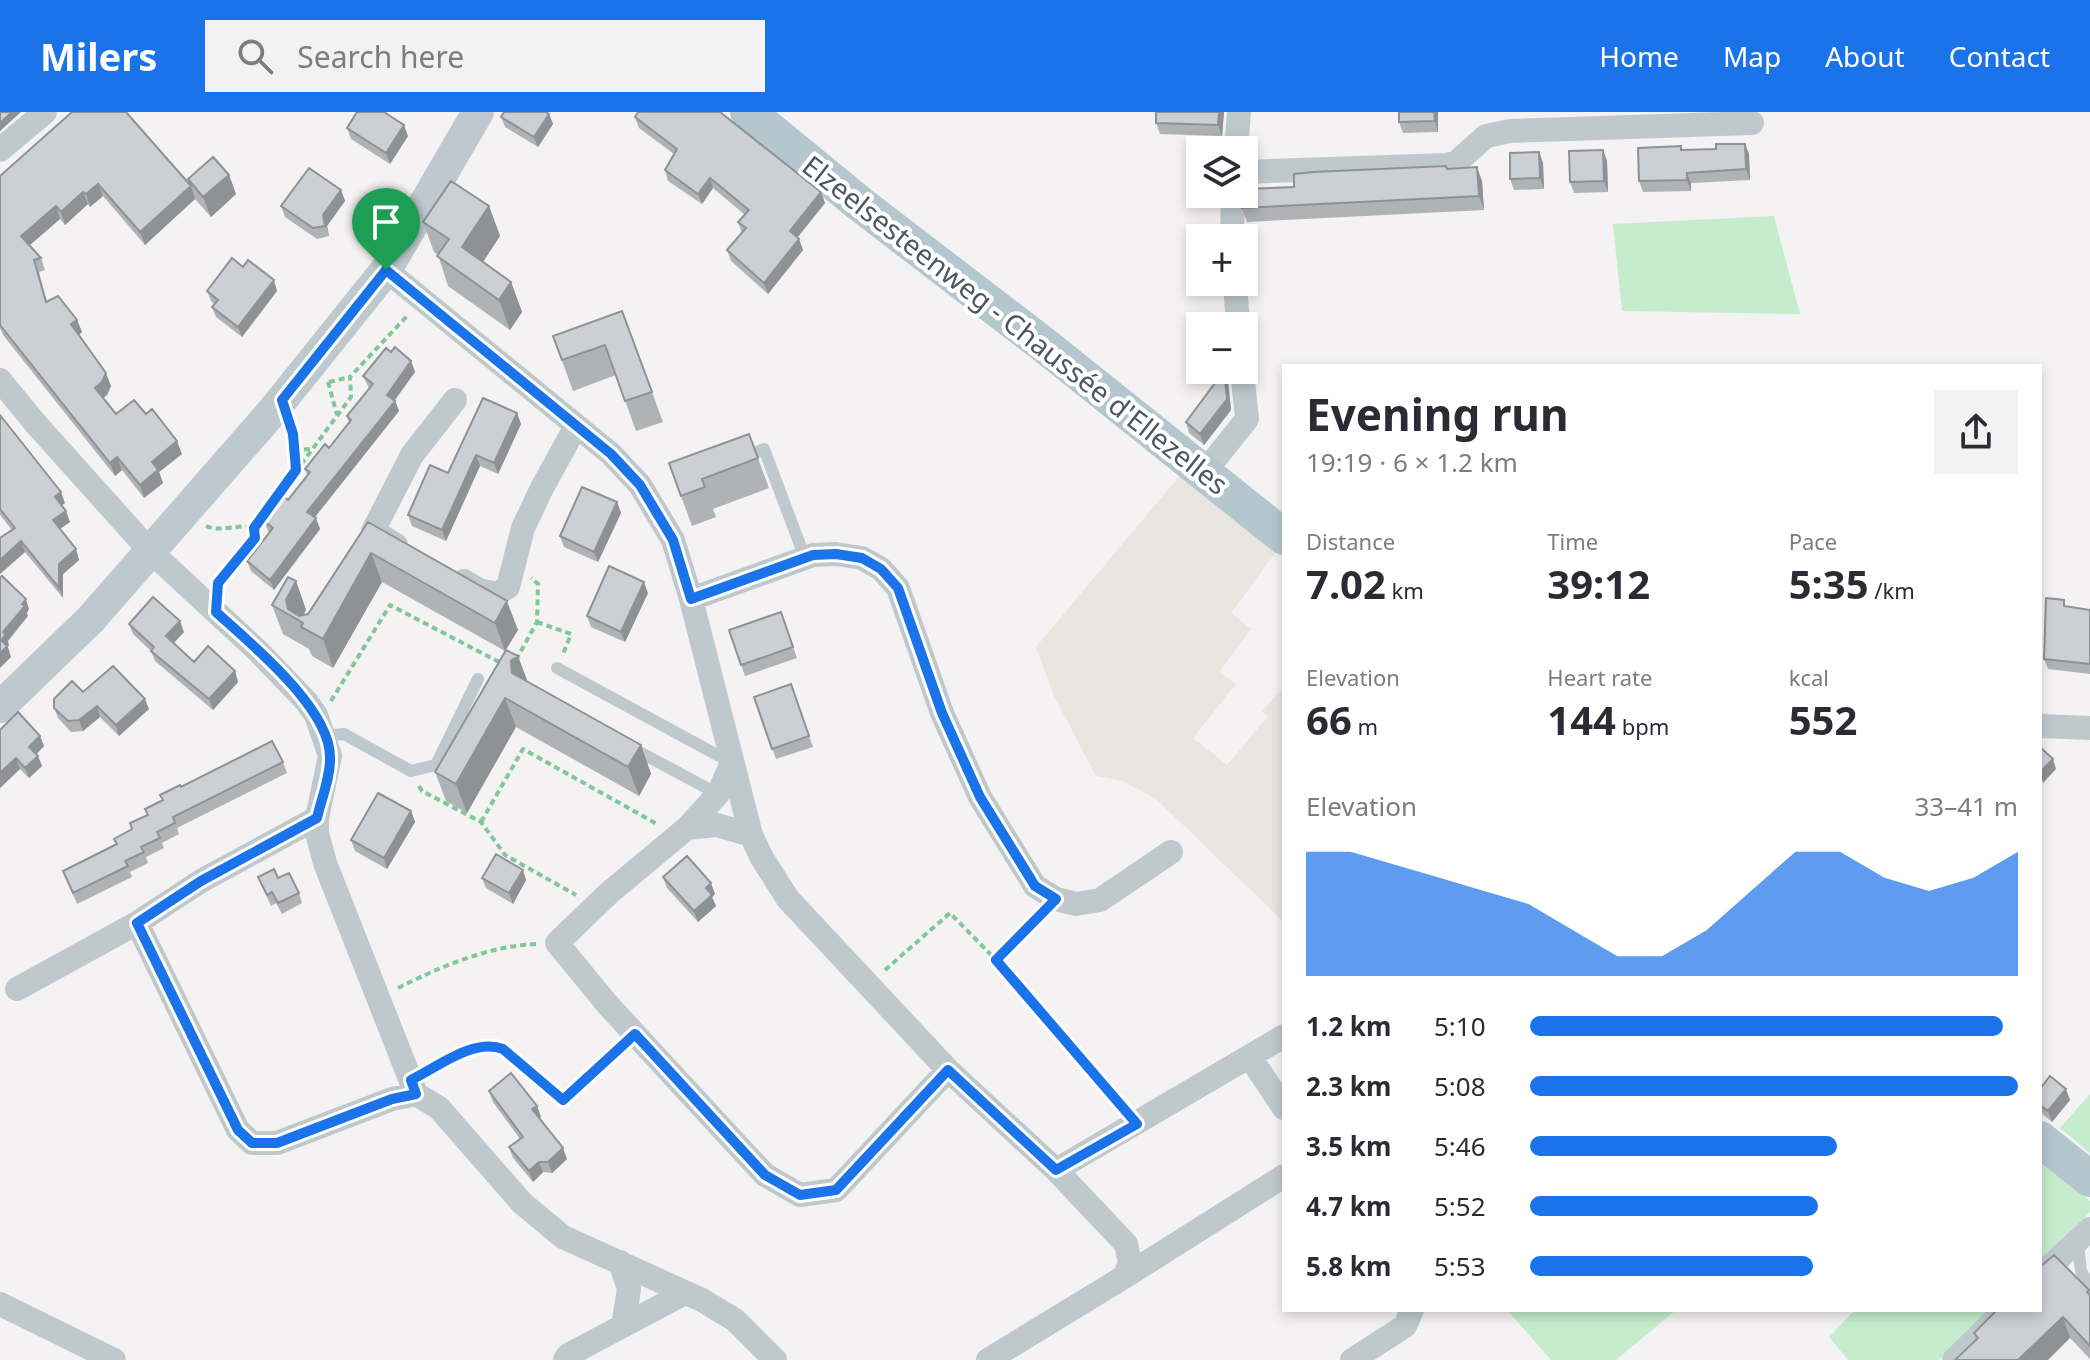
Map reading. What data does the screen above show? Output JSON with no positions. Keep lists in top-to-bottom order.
{
  "streets": {
    "main road": ["Elzeelsesteenweg - Chaussée d'Ellezelles"]
  },
  "page": {
    "header": "Milers",
    "search": "Search here",
    "nav": [
      "Home",
      "Map",
      "About",
      "Contact"
    ],
    "map_buttons": ["+", "−"],
    "heading": ["Evening run", "19:19 · 6 × 1.2 km"],
    "stats": [
      ["Distance", "7.02 km"],
      ["Time", "39:12"],
      ["Pace", "5:35 /km"],
      ["Elevation", "66 m"],
      ["Heart rate", "144 bpm"],
      ["kcal", "552"]
    ],
    "chart": ["Elevation", "33–41 m"],
    "list": [
      {
        "name": "1.2 km",
        "note": "5:10"
      },
      {
        "name": "2.3 km",
        "note": "5:08"
      },
      {
        "name": "3.5 km",
        "note": "5:46"
      },
      {
        "name": "4.7 km",
        "note": "5:52"
      },
      {
        "name": "5.8 km",
        "note": "5:53"
      }
    ]
  }
}
